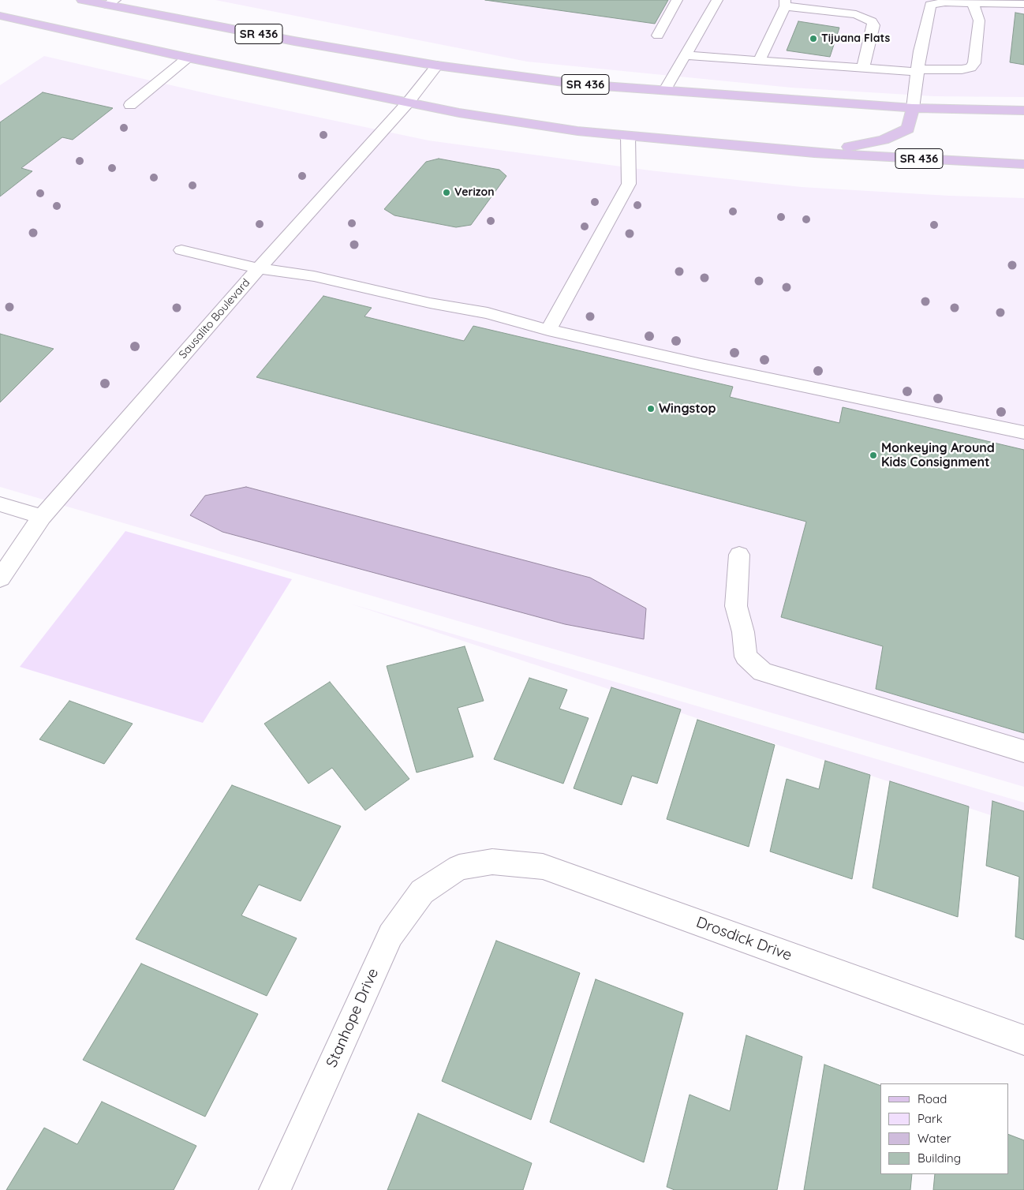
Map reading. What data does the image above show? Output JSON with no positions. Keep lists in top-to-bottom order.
{
  "streets": {
    "main road": ["SR 436"],
    "street": ["Sausalito Boulevard", "Drosdick Drive", "Stanhope Drive"]
  },
  "crossings": [
    ["SR 436", "Sausalito Boulevard"],
    ["Drosdick Drive", "Stanhope Drive"]
  ],
  "places": [
    "Tijuana Flats",
    "Verizon",
    "Wingstop",
    "Monkeying Around Kids Consignment"
  ],
  "legend": [
    "Road",
    "Park",
    "Water",
    "Building"
  ]
}
